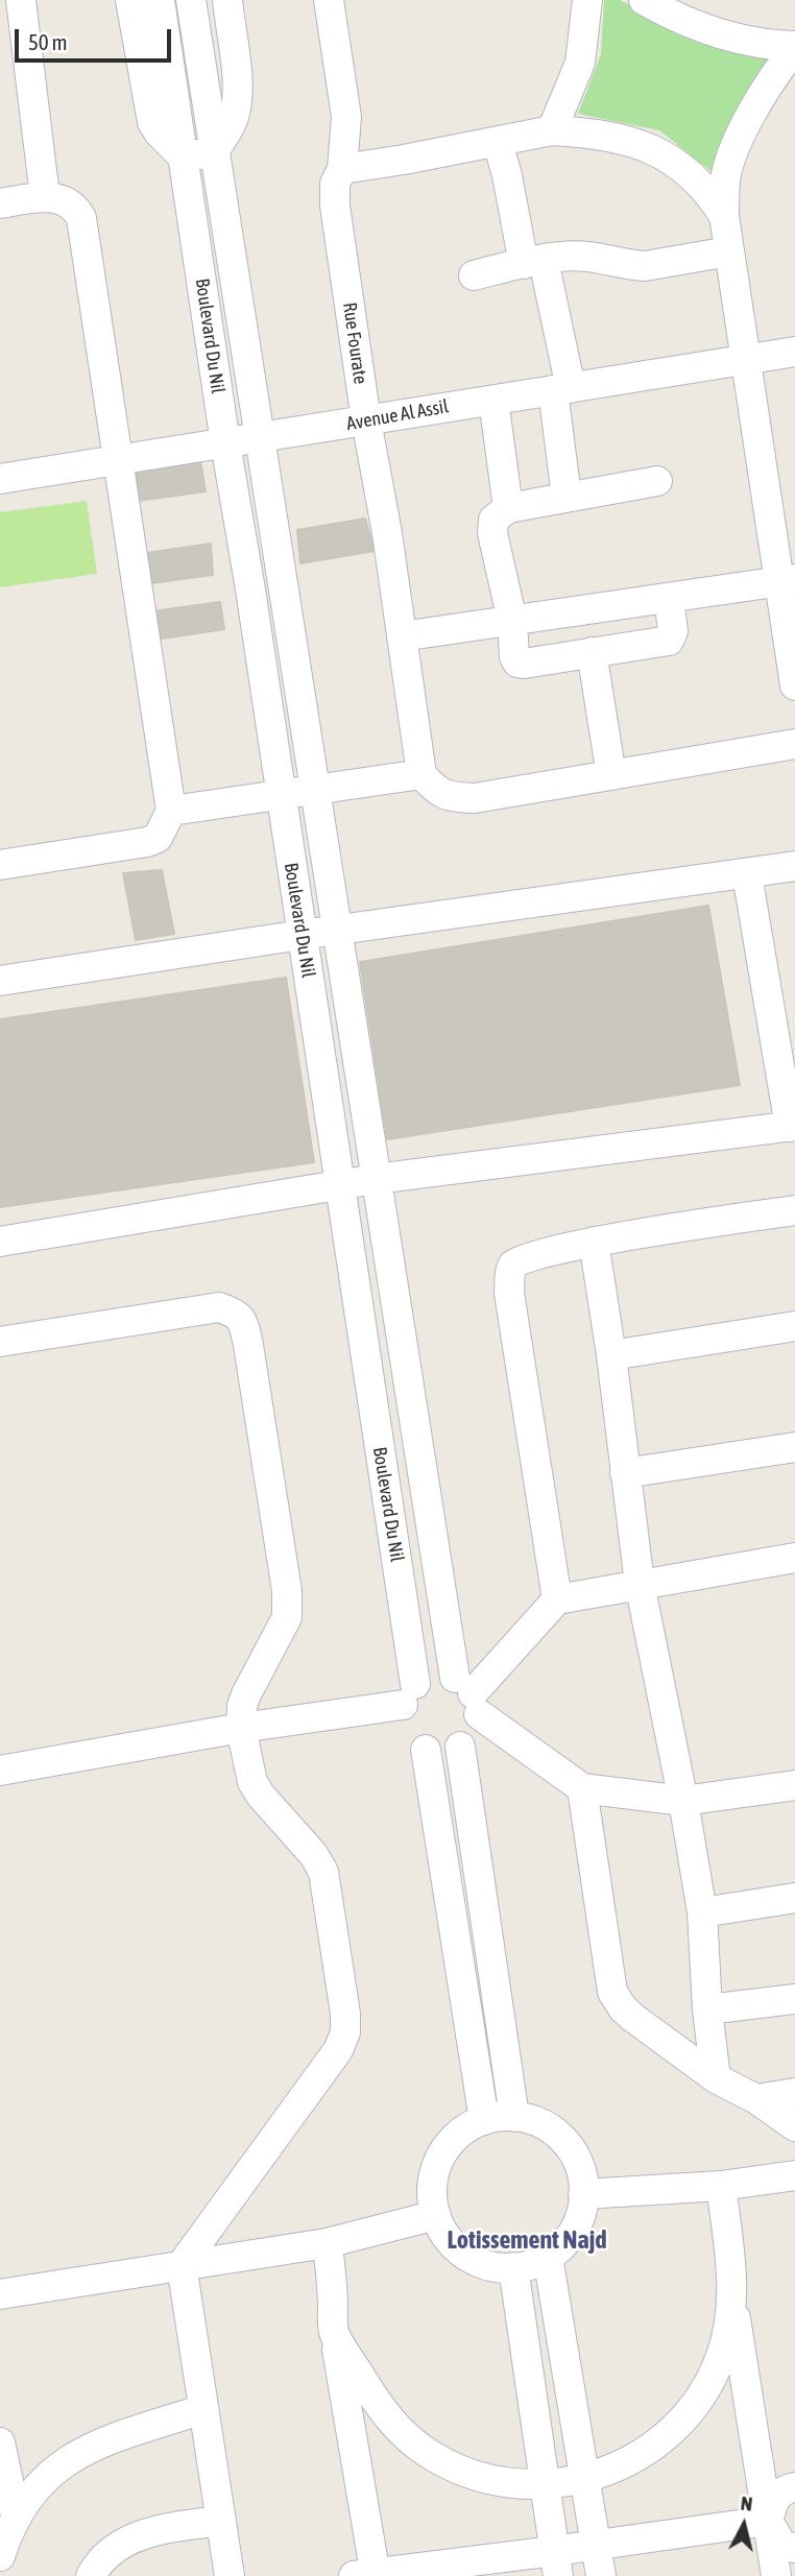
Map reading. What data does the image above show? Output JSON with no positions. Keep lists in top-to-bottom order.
{
  "streets": {
    "street": ["Boulevard Du Nil", "Rue Fourate", "Avenue Al Assil"]
  },
  "crossings": [
    ["Boulevard Du Nil", "Avenue Al Assil"],
    ["Rue Fourate", "Avenue Al Assil"]
  ],
  "districts": ["Lotissement Najd"],
  "scale_bar": "50 m",
  "north": "top"
}
